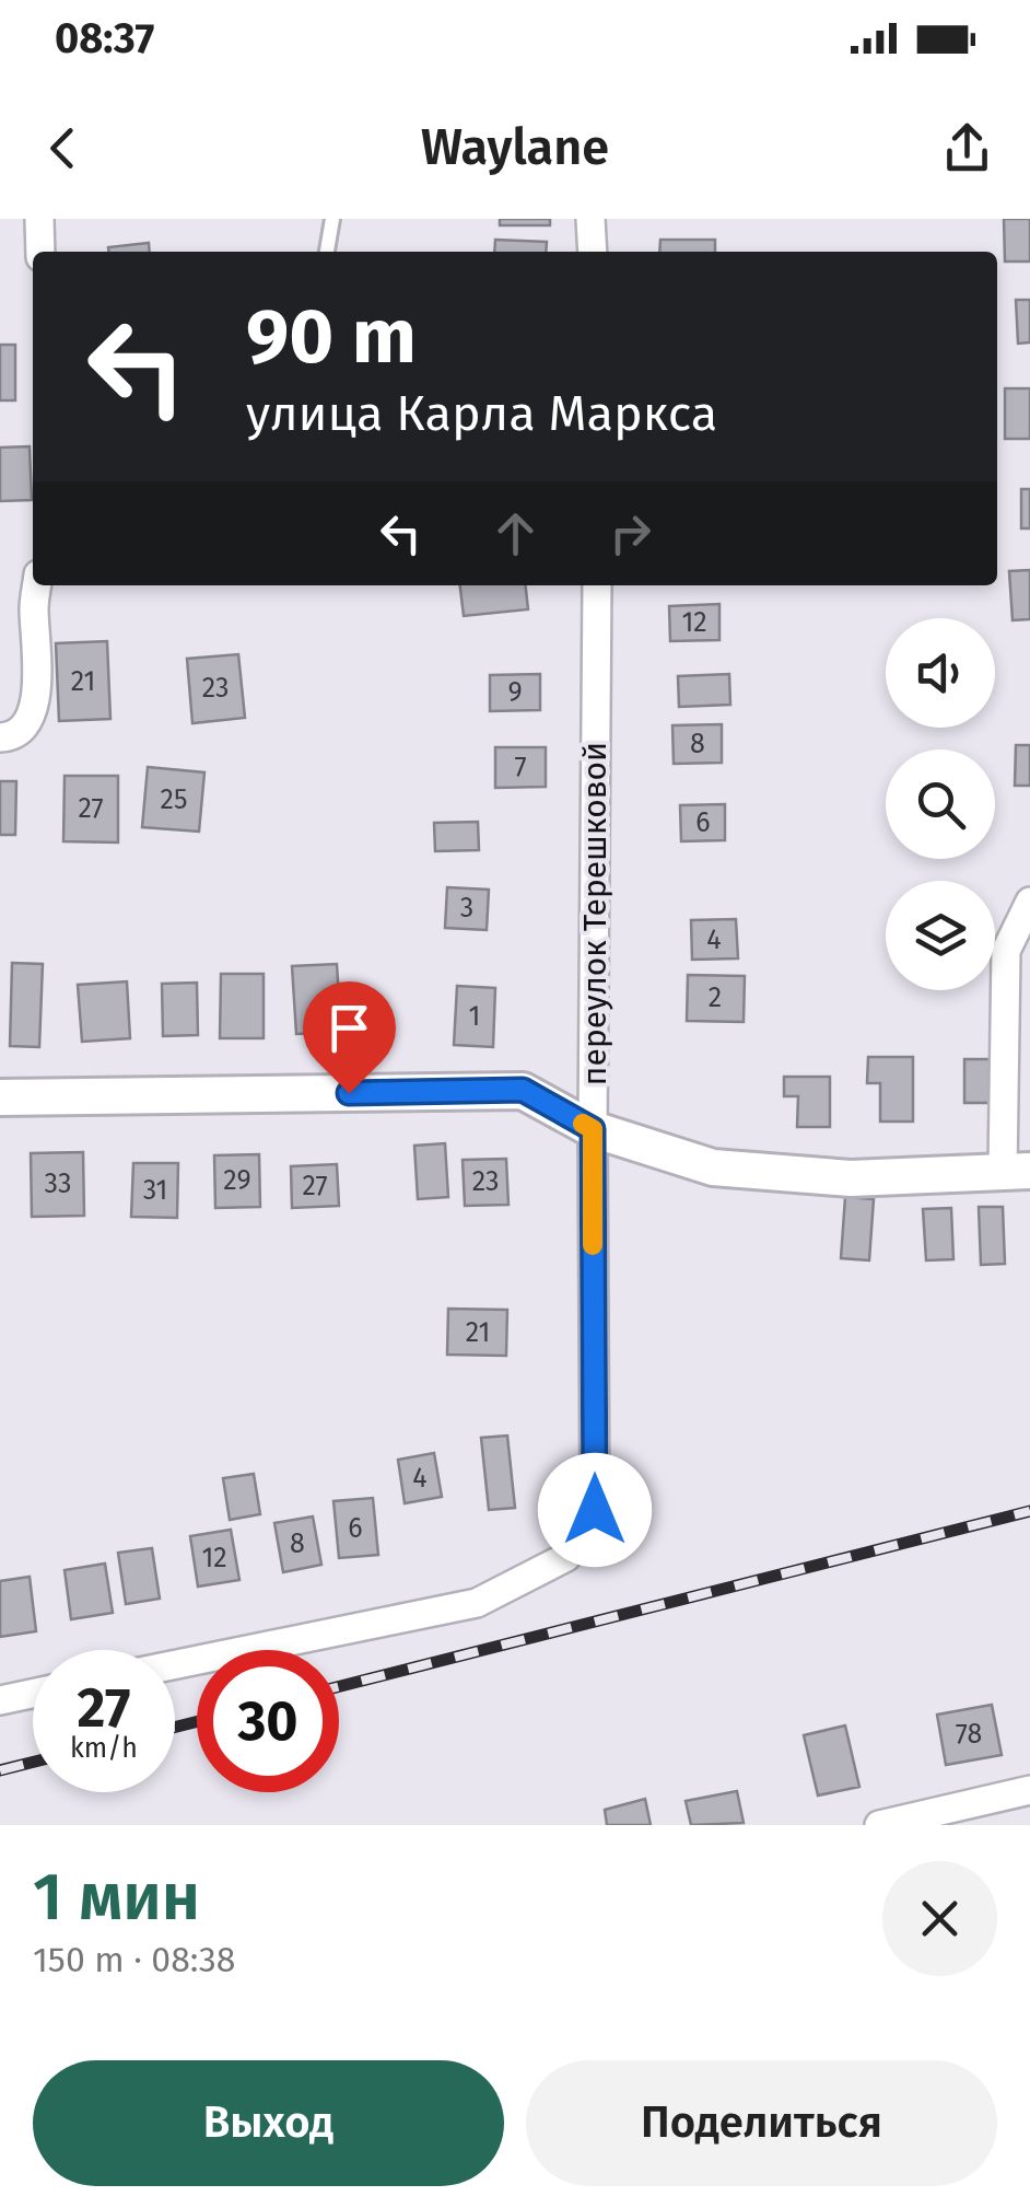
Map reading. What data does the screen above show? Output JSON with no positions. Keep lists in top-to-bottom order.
{
  "streets": {
    "street": ["переулок Терешковой"]
  },
  "house_numbers": [
    "12",
    "21",
    "23",
    "9",
    "8",
    "7",
    "25",
    "27",
    "6",
    "3",
    "4",
    "2",
    "1",
    "29",
    "23",
    "33",
    "27",
    "31",
    "21",
    "4",
    "6",
    "8",
    "12",
    "78"
  ],
  "page": {
    "status": "08:37",
    "header": "Waylane",
    "turn": ["90 m", "улица Карла Маркса"],
    "speed": "27 km/h",
    "limit": "30",
    "heading": ["1 мин", "150 m · 08:38"],
    "buttons": ["Выход", "Поделиться"]
  }
}
